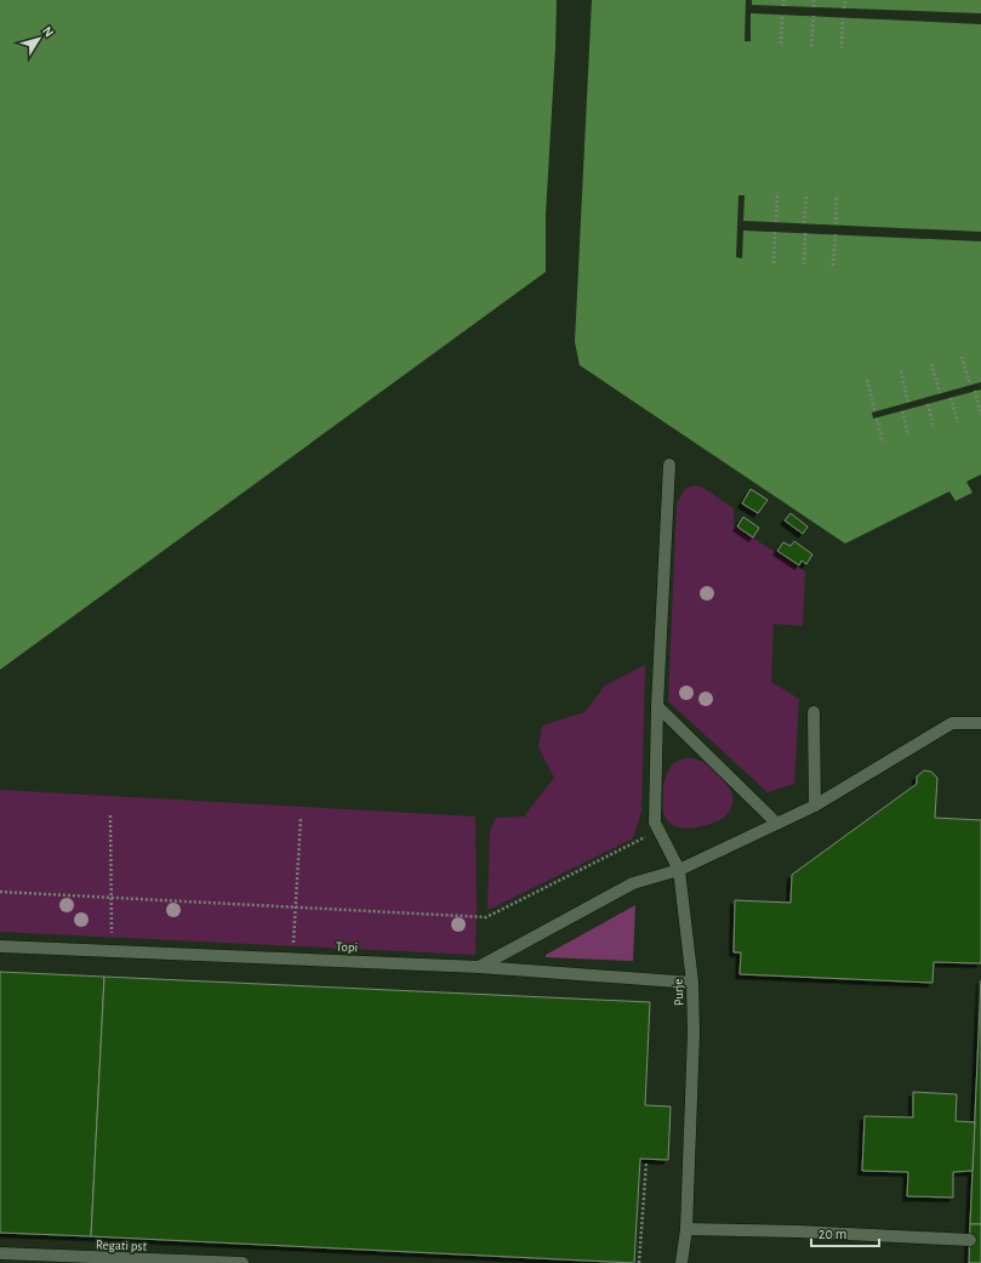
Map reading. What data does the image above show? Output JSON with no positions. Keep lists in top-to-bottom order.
{
  "streets": {
    "street": ["Topi", "Purje", "Regati pst"]
  },
  "crossings": [
    ["Topi", "Purje"]
  ],
  "scale_bar": "20 m",
  "north": "top right"
}
